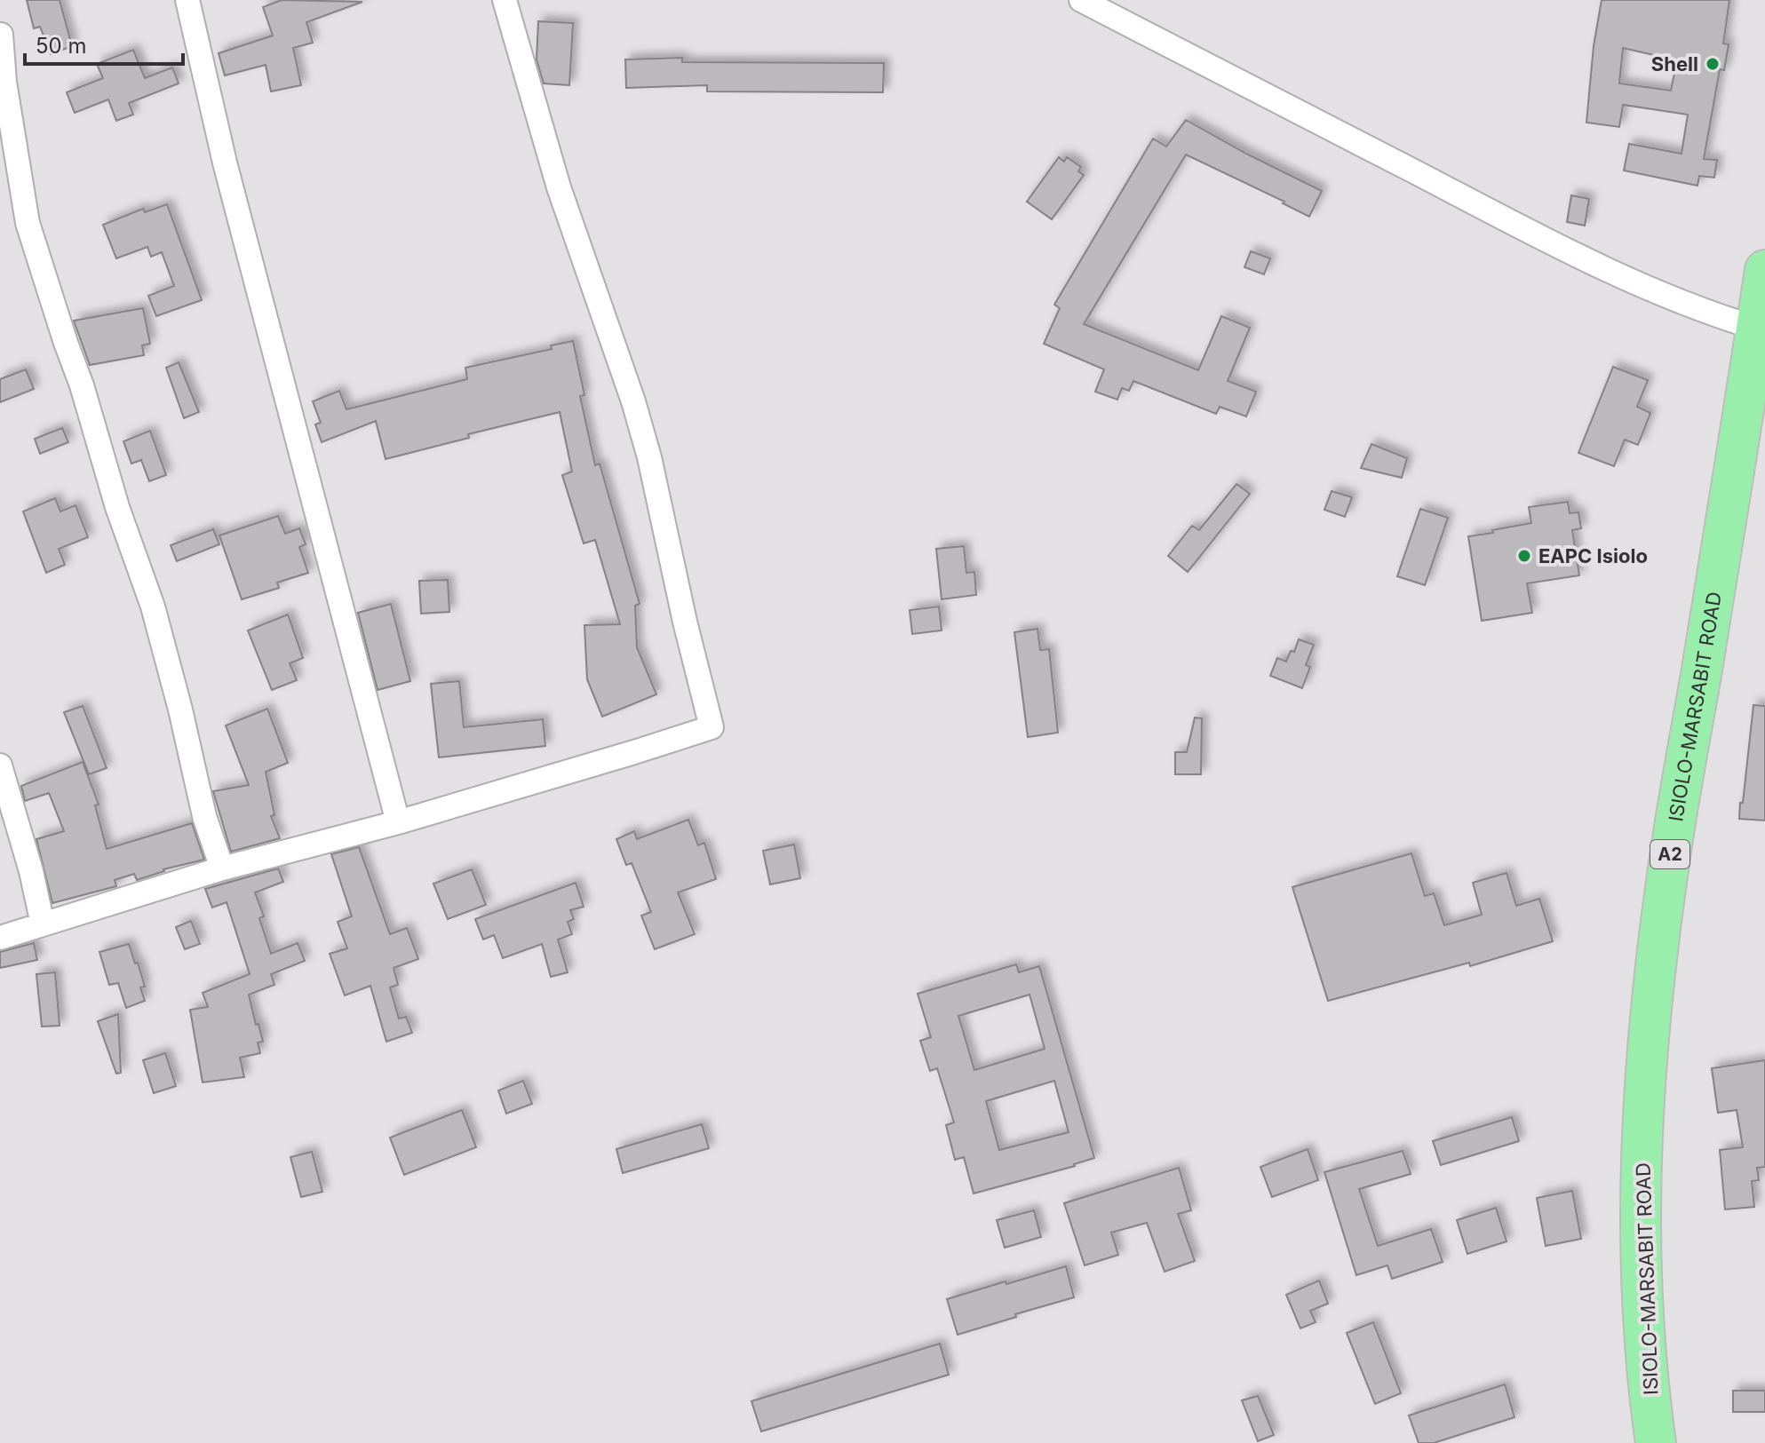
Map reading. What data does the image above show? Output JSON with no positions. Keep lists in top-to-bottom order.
{
  "streets": {
    "highway": ["ISIOLO-MARSABIT ROAD", "A2"]
  },
  "places": ["Shell", "EAPC Isiolo"],
  "scale_bar": "50 m"
}
